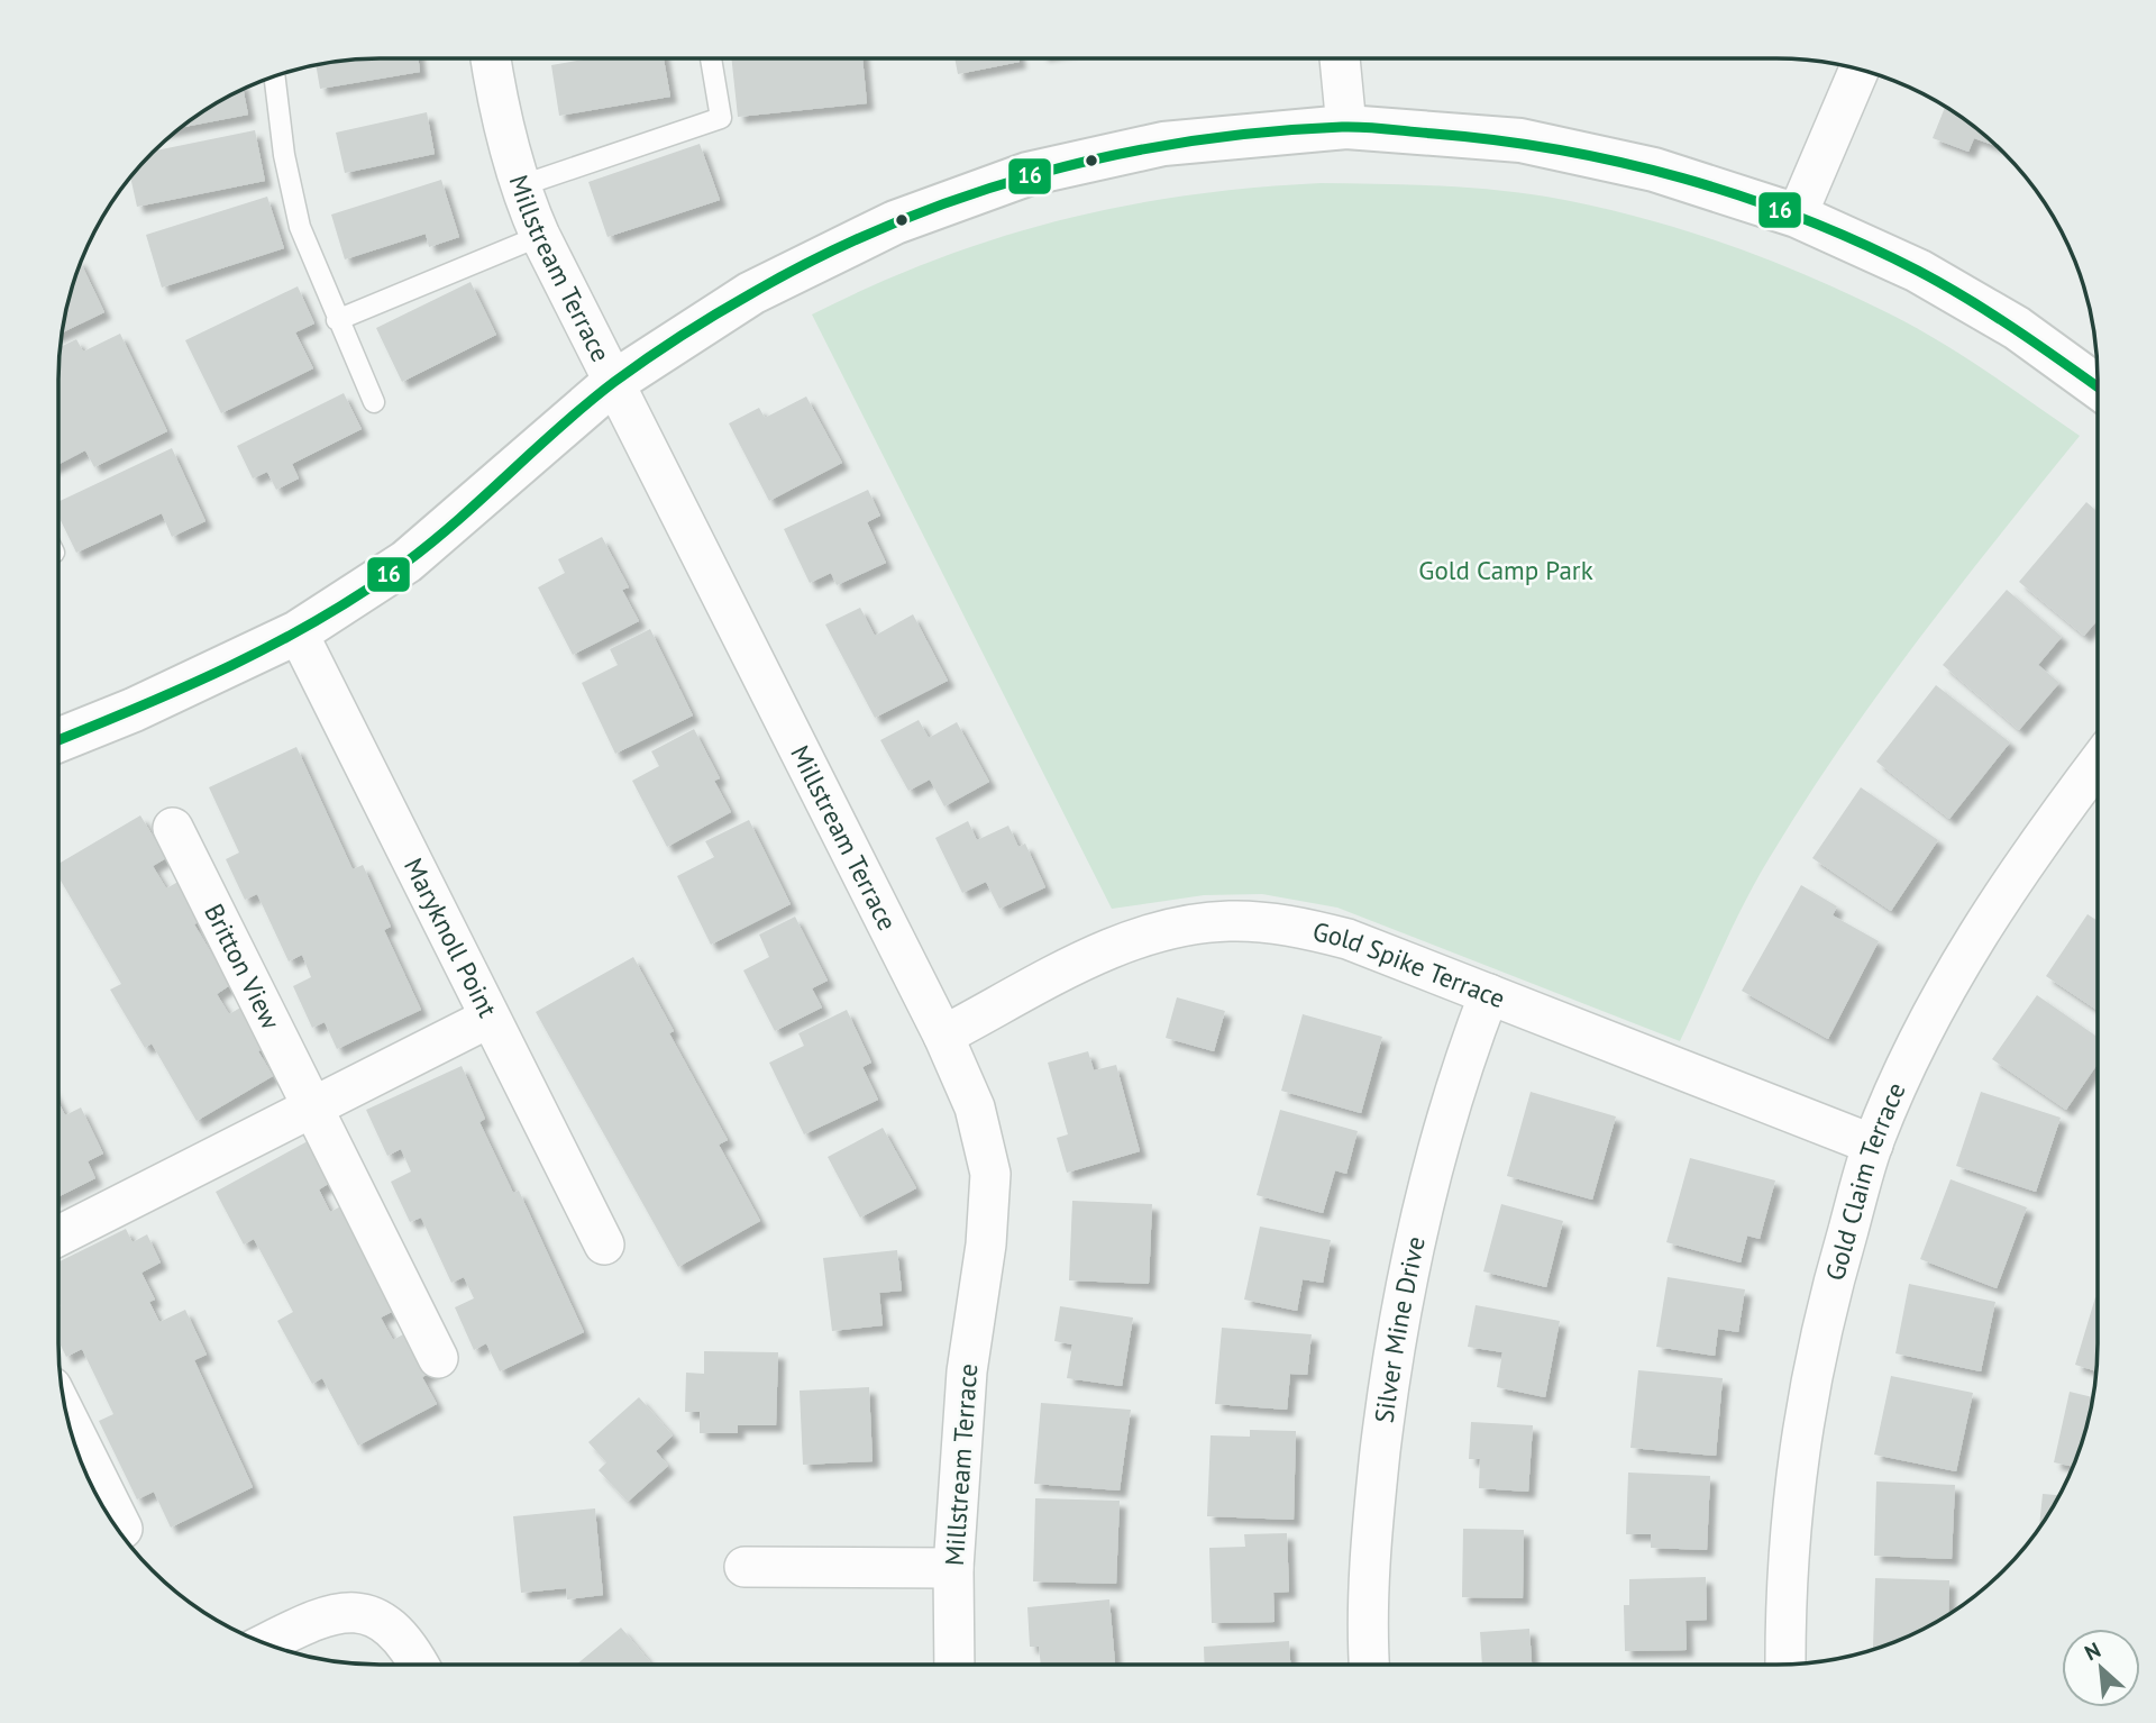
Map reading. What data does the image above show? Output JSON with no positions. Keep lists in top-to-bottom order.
{
  "streets": {
    "street": [
      "Millstream Terrace",
      "Maryknoll Point",
      "Gold Spike Terrace",
      "Britton View",
      "Gold Claim Terrace",
      "Silver Mine Drive"
    ]
  },
  "crossings": [
    ["Millstream Terrace", "Gold Spike Terrace"],
    ["Gold Spike Terrace", "Gold Claim Terrace"],
    ["Gold Spike Terrace", "Silver Mine Drive"]
  ],
  "parks": ["Gold Camp Park"],
  "lines": ["transit line 16"],
  "north": "top left"
}
